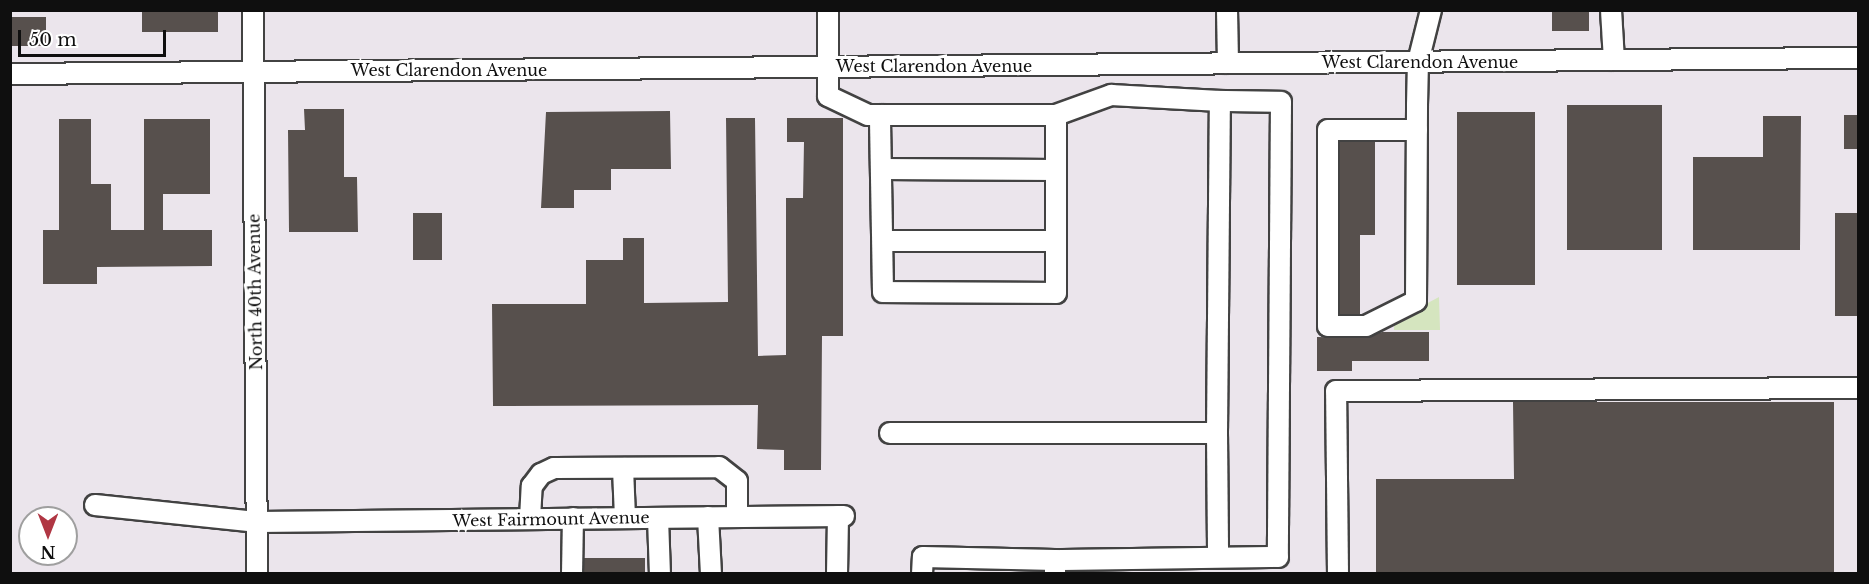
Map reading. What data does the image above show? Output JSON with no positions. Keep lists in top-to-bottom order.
{
  "streets": {
    "street": ["West Clarendon Avenue", "North 40th Avenue", "West Fairmount Avenue"]
  },
  "crossings": [
    ["West Clarendon Avenue", "North 40th Avenue"],
    ["North 40th Avenue", "West Fairmount Avenue"]
  ],
  "scale_bar": "50 m",
  "north": "bottom"
}
